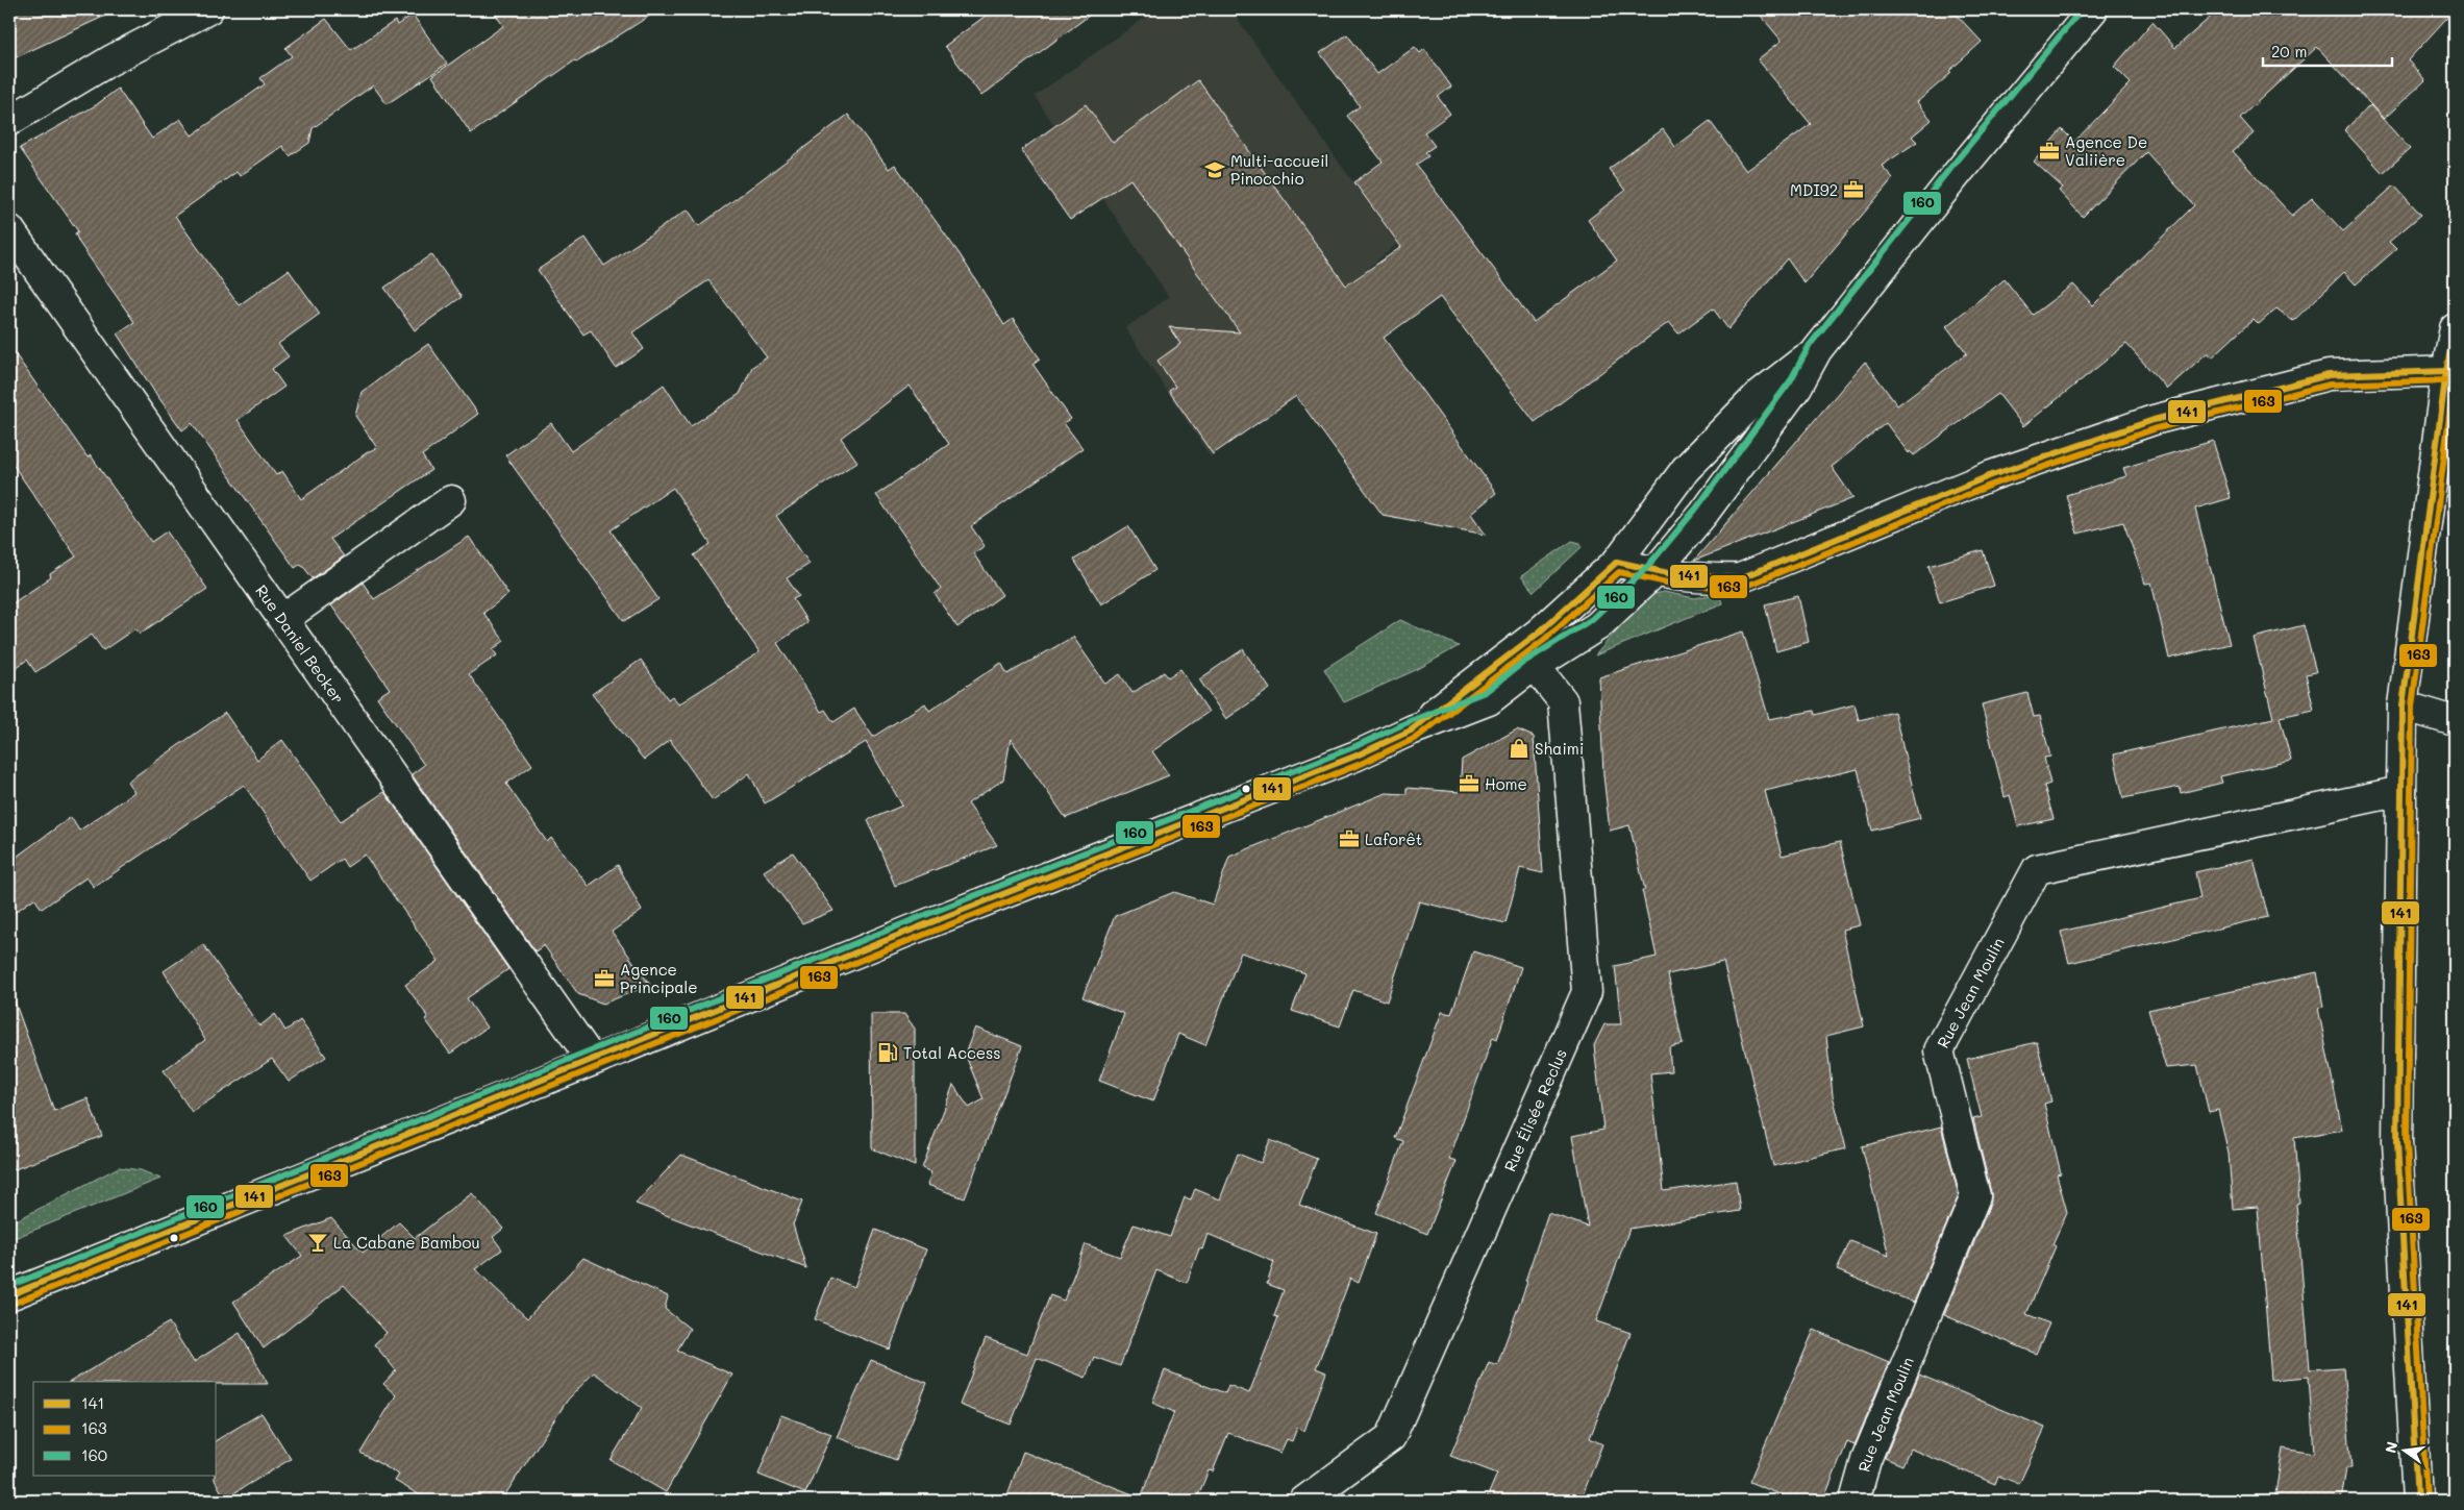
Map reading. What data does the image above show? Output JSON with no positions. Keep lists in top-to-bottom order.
{
  "streets": {
    "street": ["Rue Daniel Becker", "Rue Jean Moulin", "Rue Élisée Reclus"]
  },
  "places": {
    "office": [
      "Agence De Valiière",
      "MDI92",
      "Home",
      "Laforêt",
      "Agence Principale"
    ],
    "school or university": ["Multi-accueil Pinocchio"],
    "shop": ["Shaimi"],
    "fuel station": ["Total Access"],
    "bar": ["La Cabane Bambou"]
  },
  "lines": ["transit line 160", "transit line 141", "transit line 163"],
  "legend": ["141", "163", "160"],
  "scale_bar": "20 m",
  "north": "left"
}
